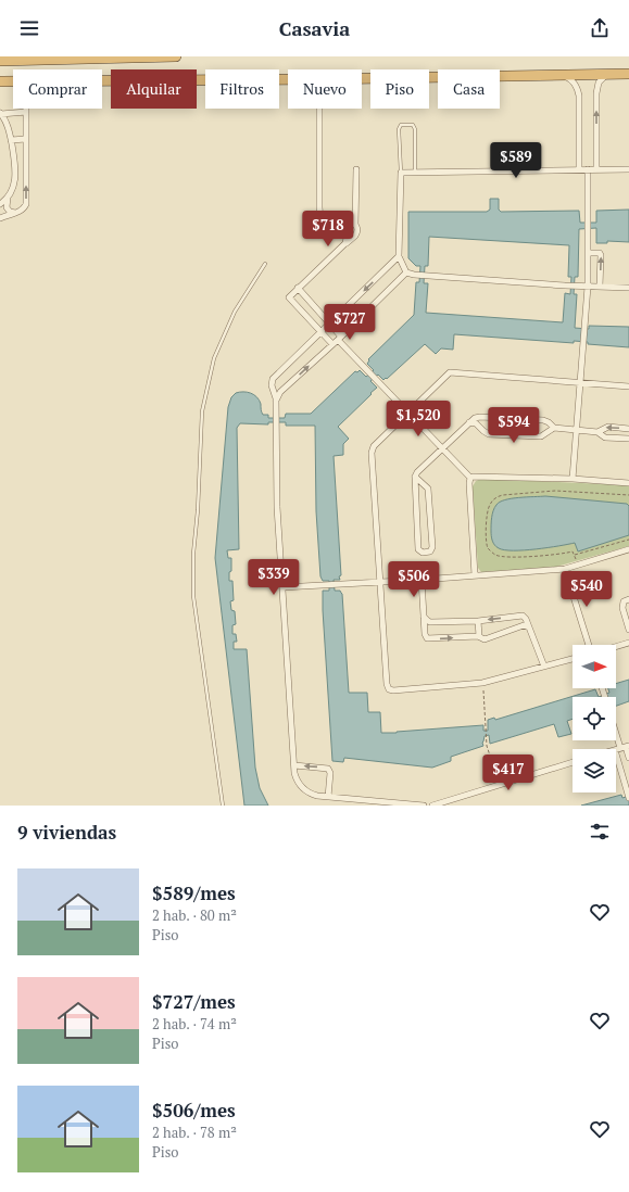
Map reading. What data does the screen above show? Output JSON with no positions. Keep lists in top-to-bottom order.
{
  "north": "right",
  "page": {
    "header": "Casavia",
    "chip": [
      "Comprar",
      "Alquilar",
      "Filtros",
      "Nuevo",
      "Piso",
      "Casa"
    ],
    "price": [
      "$589",
      "$718",
      "$727",
      "$1,520",
      "$594",
      "$339",
      "$506",
      "$540",
      "$417"
    ],
    "heading": "9 viviendas",
    "list": [
      {
        "name": "$589/mes",
        "note": "2 hab. · 80 m² · Piso"
      },
      {
        "name": "$727/mes",
        "note": "2 hab. · 74 m² · Piso"
      },
      {
        "name": "$506/mes",
        "note": "2 hab. · 78 m² · Piso"
      }
    ]
  }
}
